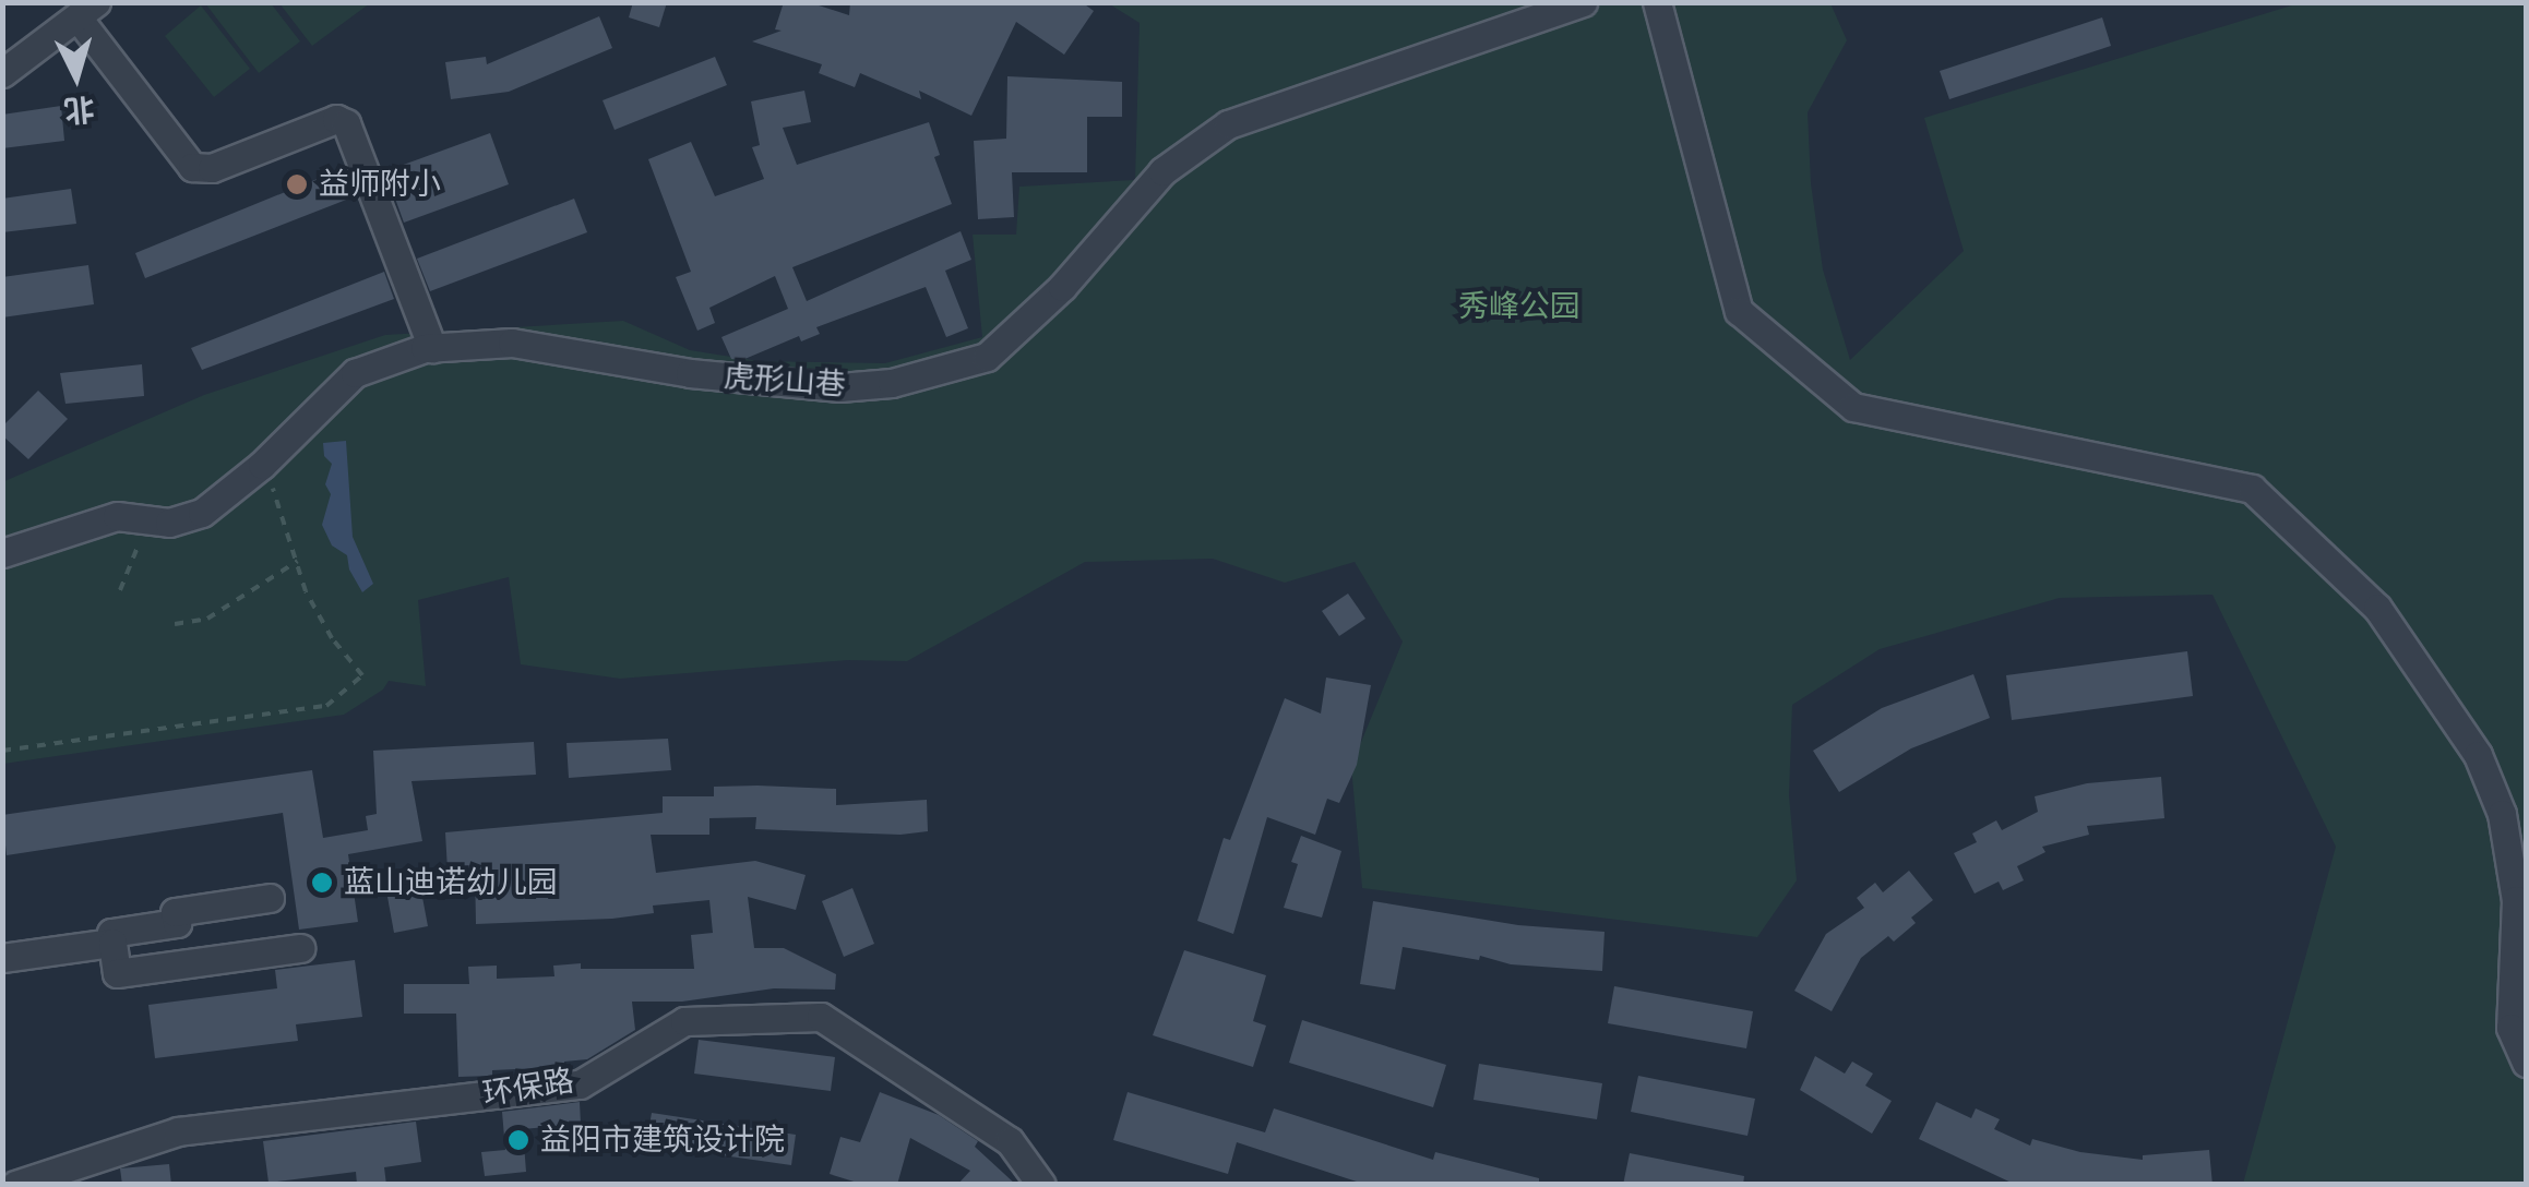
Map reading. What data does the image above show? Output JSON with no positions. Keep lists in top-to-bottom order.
{
  "streets": {
    "street": ["虎形山巷", "环保路"]
  },
  "parks": ["秀峰公园"],
  "places": ["益师附小", "蓝山迪诺幼儿园", "益阳市建筑设计院"],
  "north": "bottom"
}
